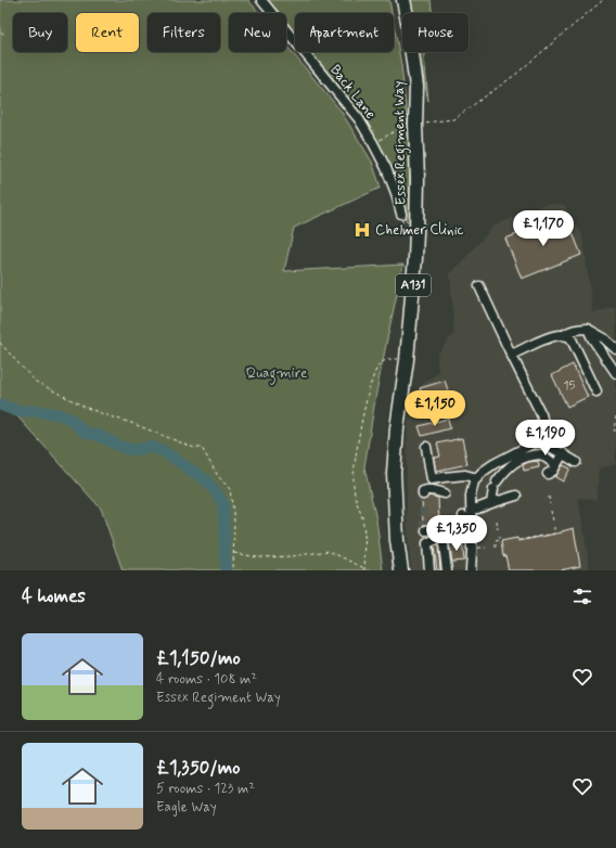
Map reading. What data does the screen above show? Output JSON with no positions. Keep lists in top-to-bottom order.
{
  "streets": {
    "highway": ["Essex Regiment Way", "A131"],
    "street": ["Back Lane"]
  },
  "parks": ["Quagmire"],
  "places": {
    "hospital": ["Chelmer Clinic"]
  },
  "house_numbers": ["15"],
  "page": {
    "chip": [
      "Buy",
      "Rent",
      "Filters",
      "New",
      "Apartment",
      "House"
    ],
    "price": [
      "£1,170",
      "£1,150",
      "£1,190",
      "£1,350"
    ],
    "heading": "4 homes",
    "list": [
      {
        "name": "£1,150/mo",
        "note": "4 rooms · 108 m² · Essex Regiment Way"
      },
      {
        "name": "£1,350/mo",
        "note": "5 rooms · 123 m² · Eagle Way"
      }
    ]
  }
}
